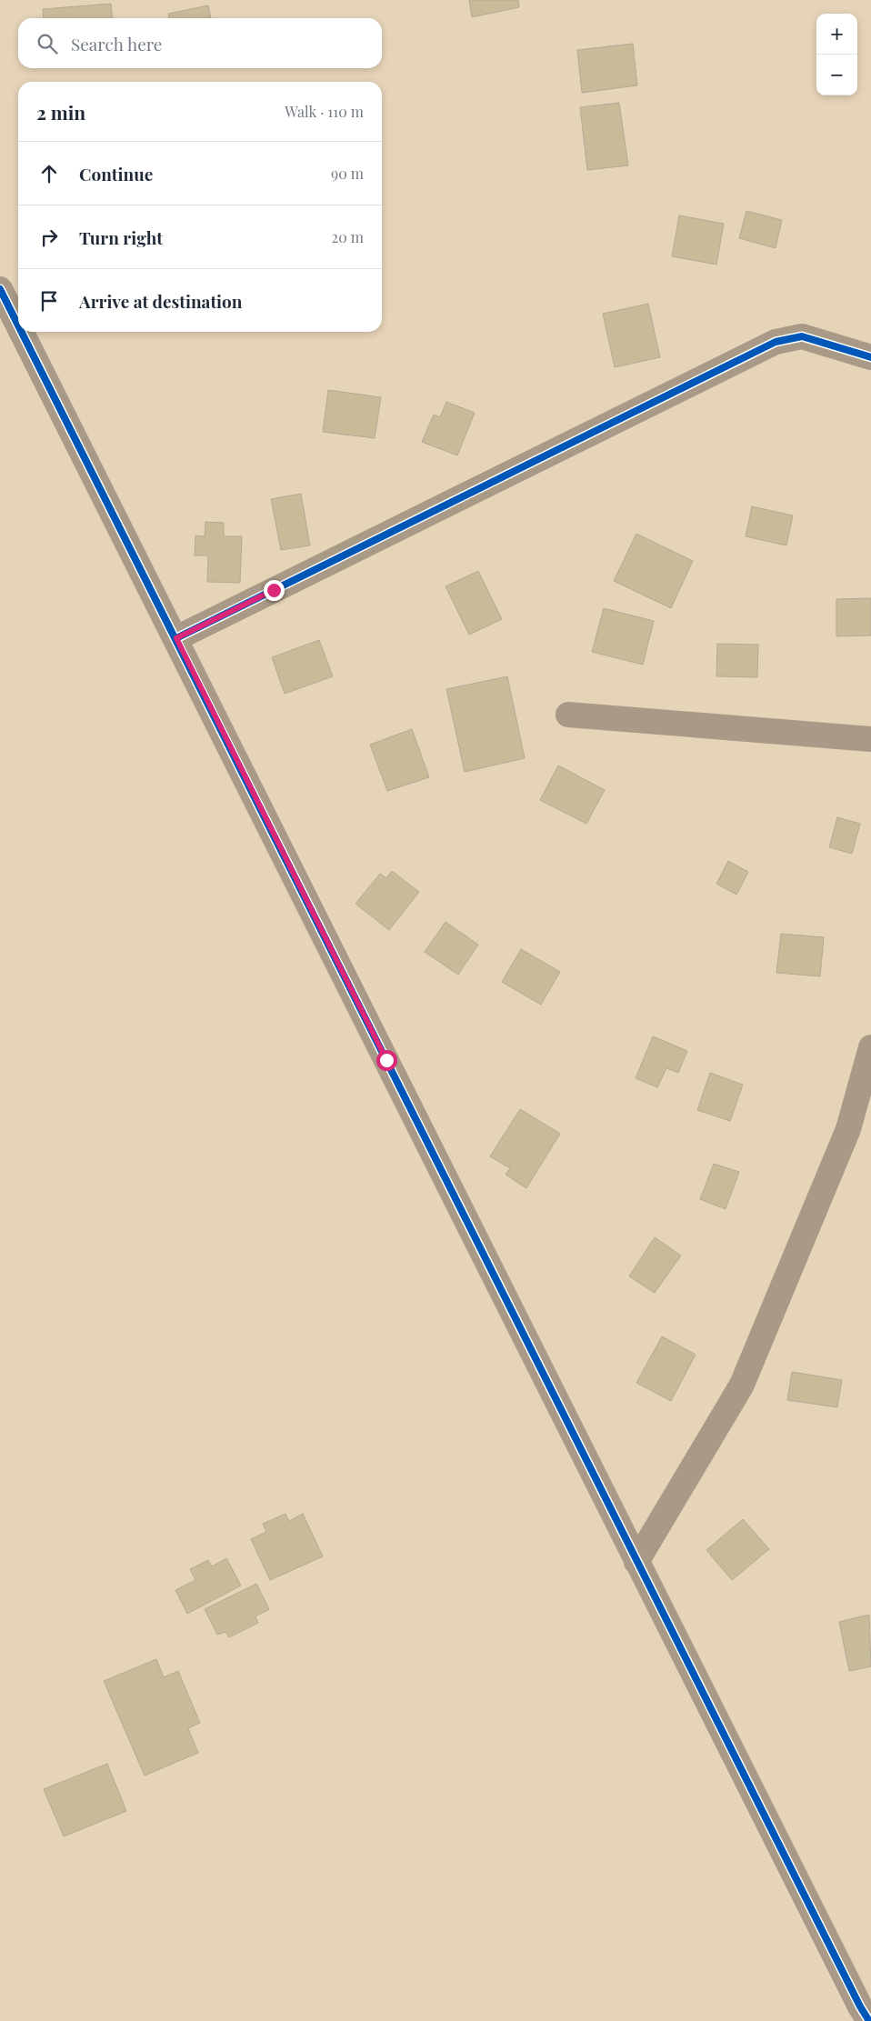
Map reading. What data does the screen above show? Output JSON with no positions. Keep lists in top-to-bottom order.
{
  "page": {
    "map_buttons": ["+", "−"],
    "search": "Search here",
    "heading": ["2 min", "Walk · 110 m"],
    "list": [
      ["Continue", "90 m"],
      ["Turn right", "20 m"],
      "Arrive at destination"
    ]
  }
}
